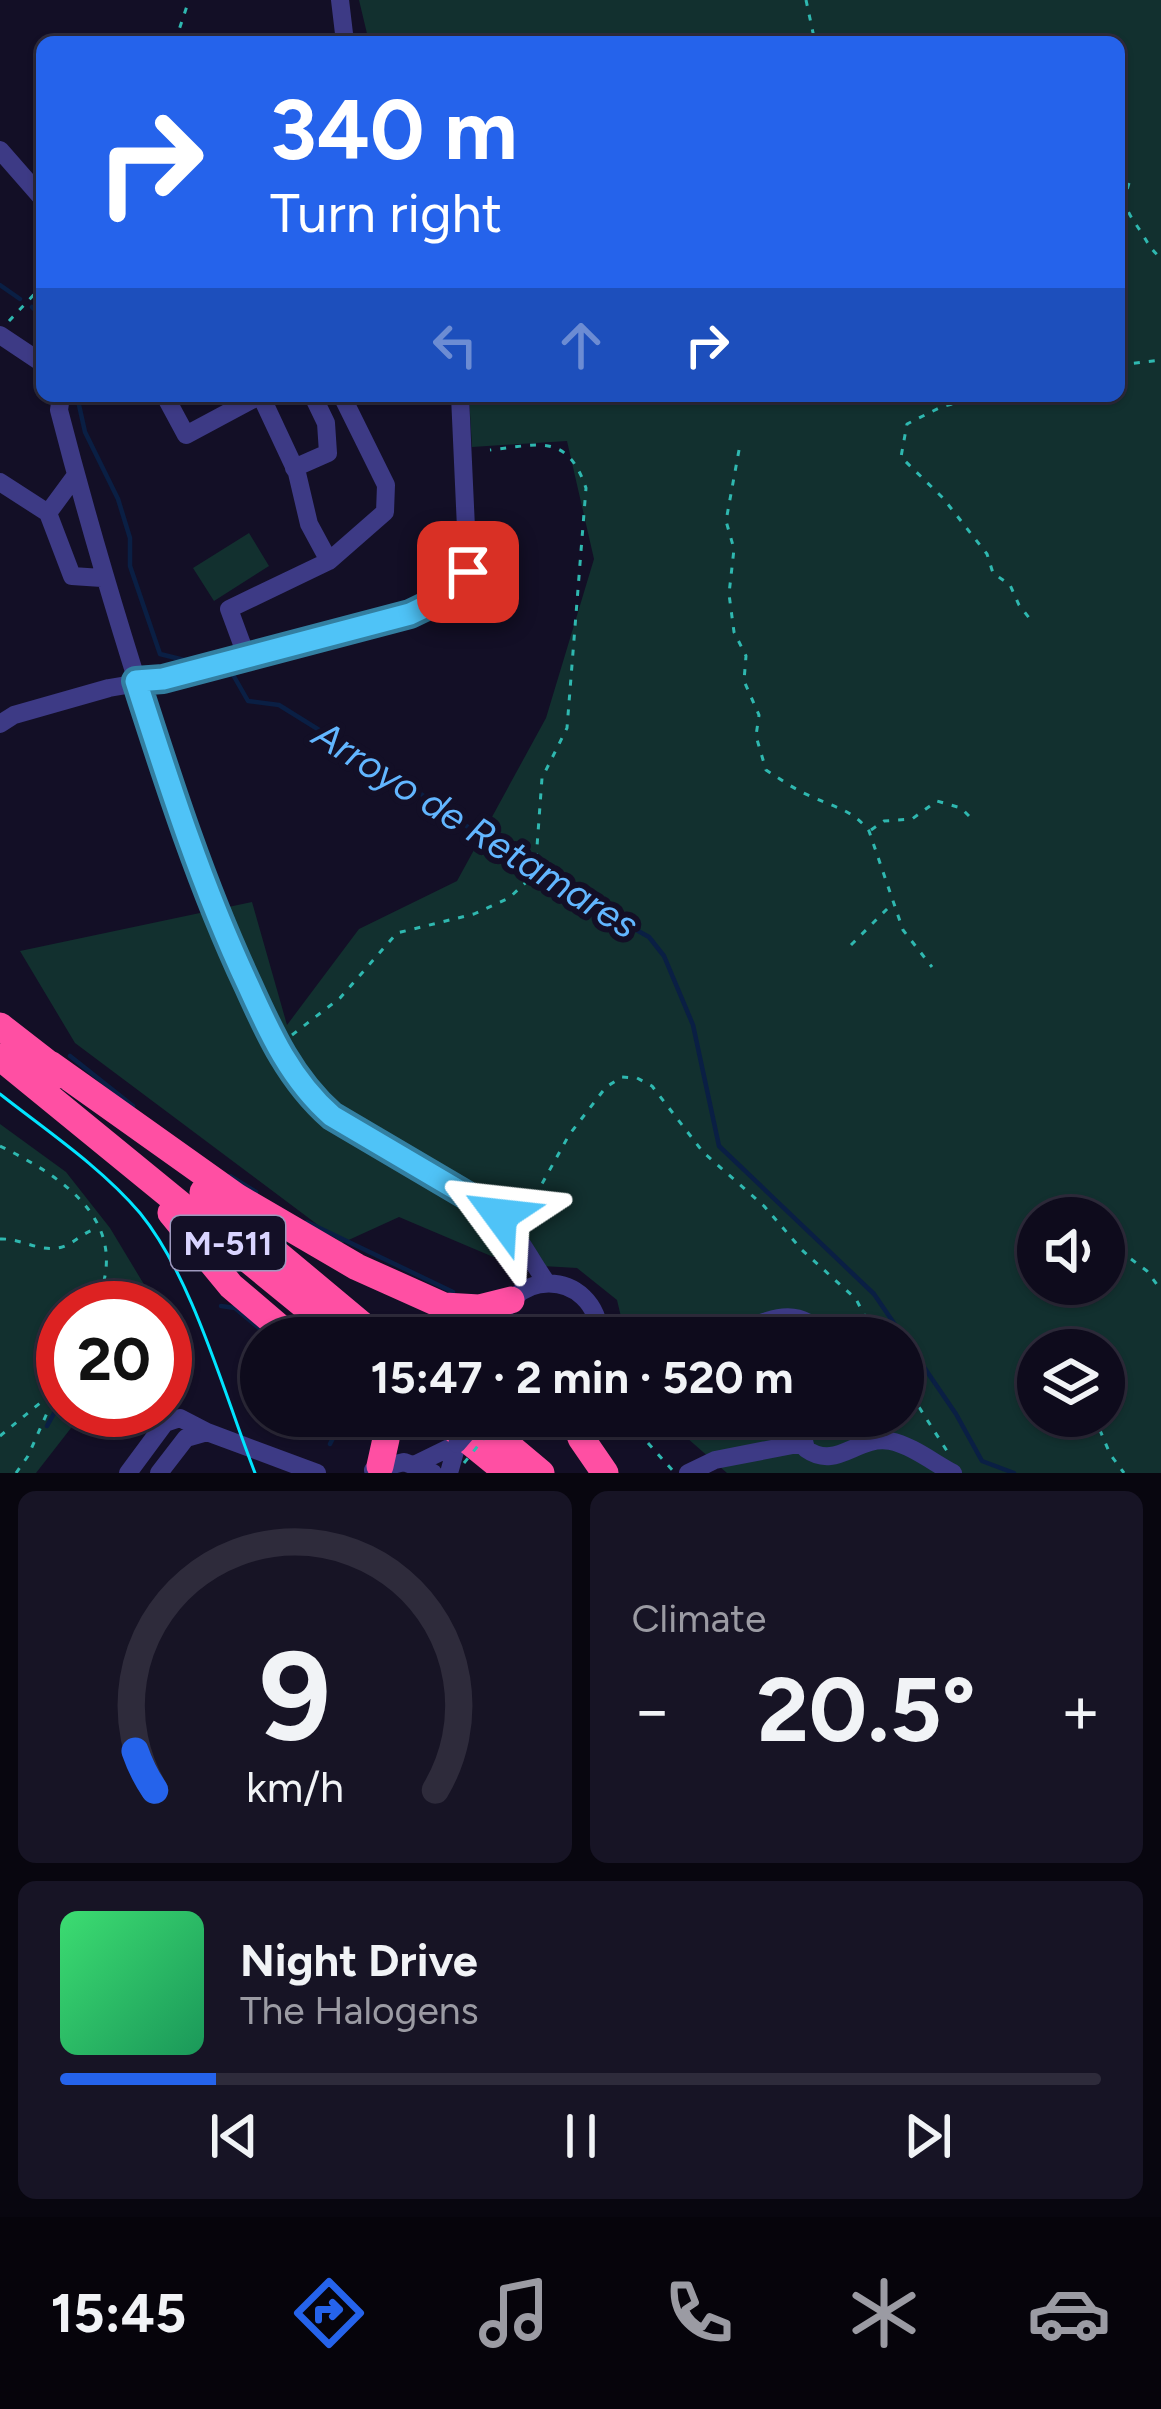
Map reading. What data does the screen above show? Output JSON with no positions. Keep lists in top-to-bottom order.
{
  "streets": {
    "highway": ["M-511"]
  },
  "water": ["Arroyo de Retamares"],
  "page": {
    "turn": ["340 m", "Turn right"],
    "limit": "20",
    "trip": "15:47 · 2 min · 520 m",
    "tile": "Climate",
    "heat": ["−", "20.5°", "+"],
    "song": ["Night Drive", "The Halogens"],
    "tabs": "15:45",
    "gauge": ["9", "km/h"]
  }
}
